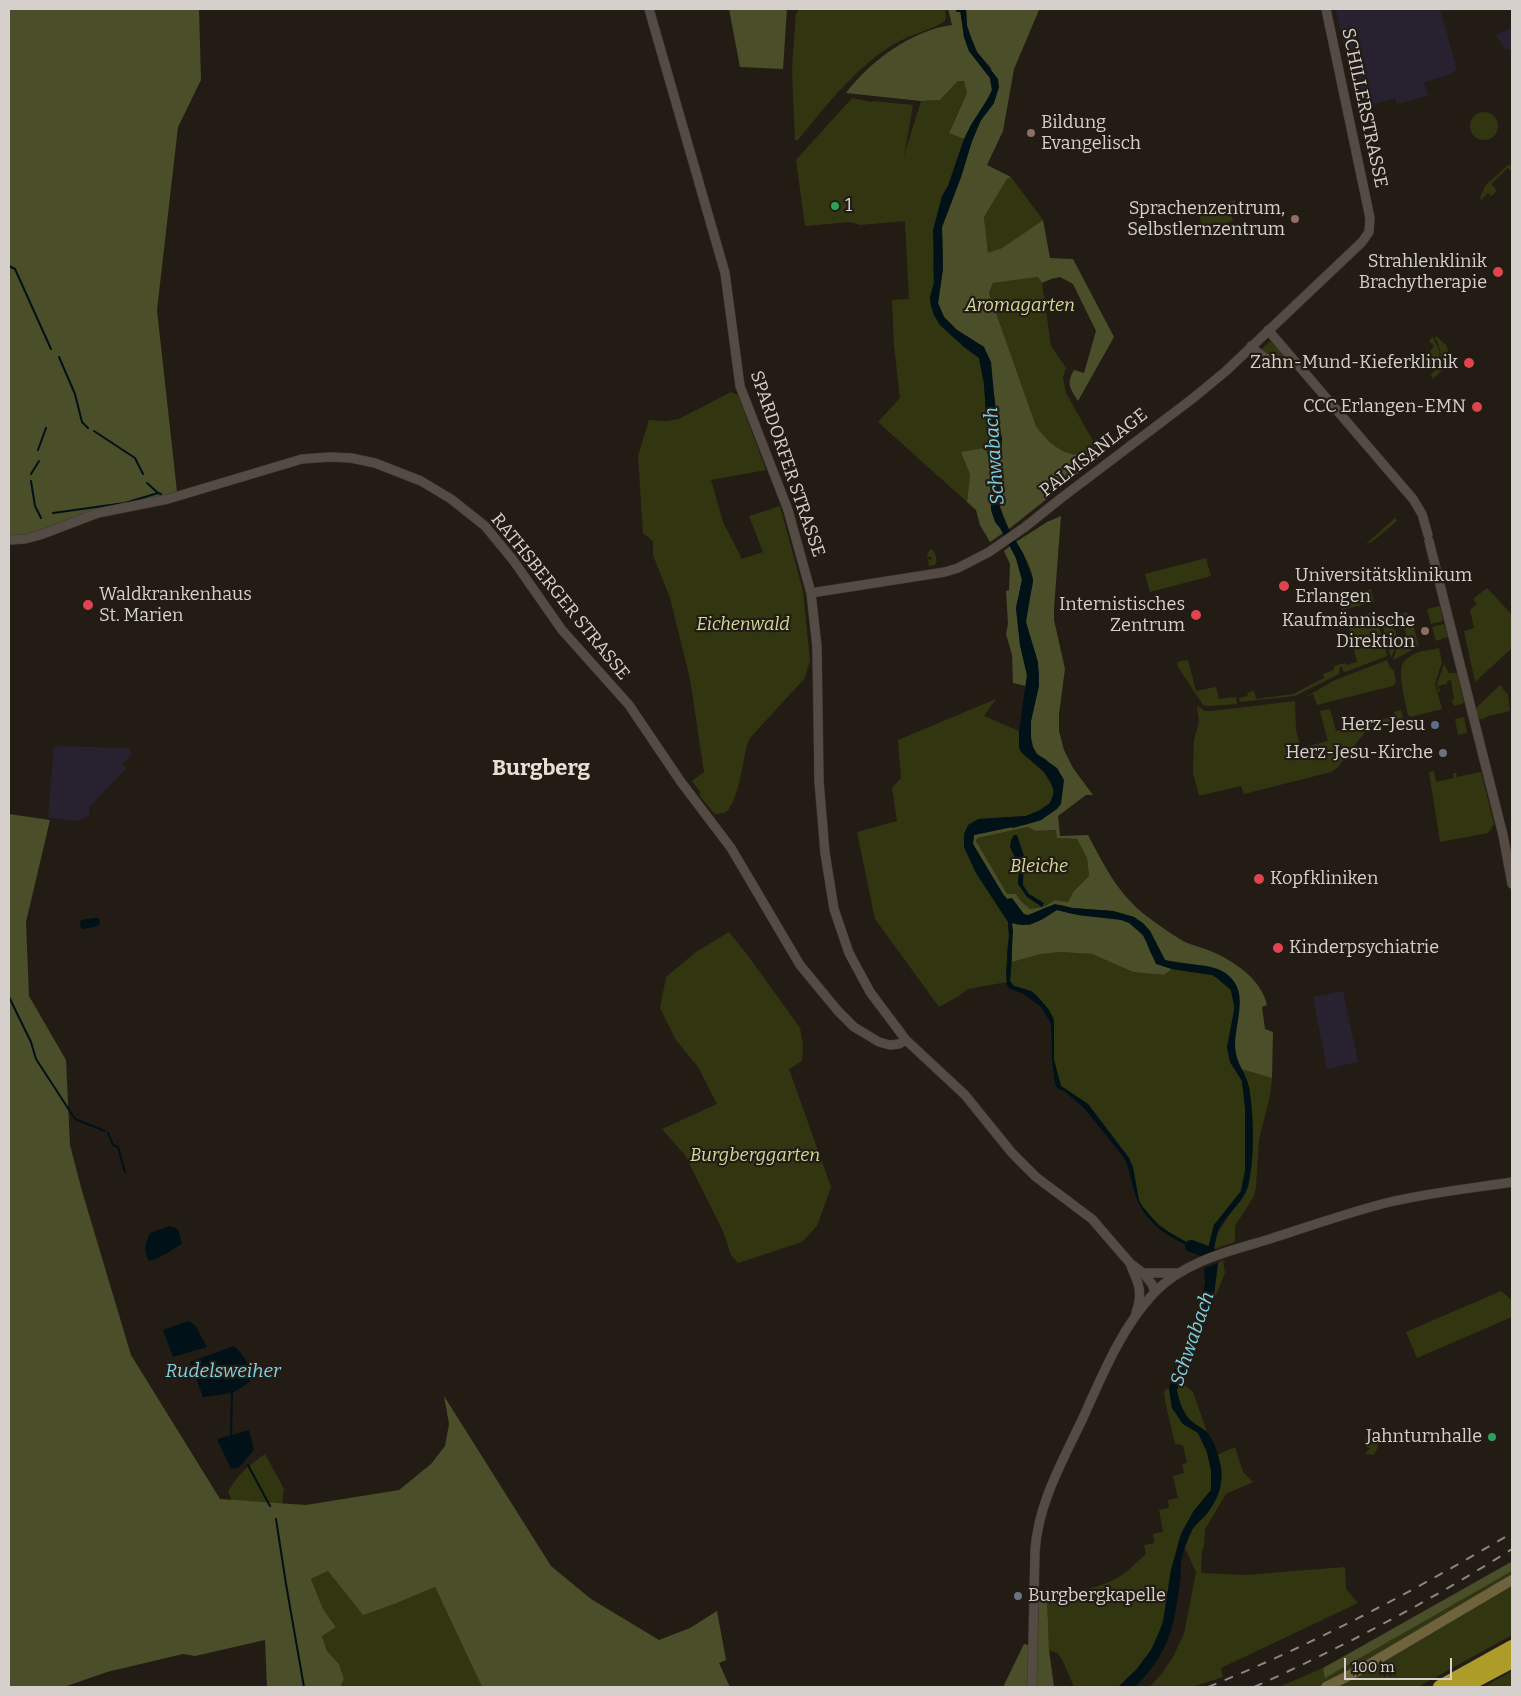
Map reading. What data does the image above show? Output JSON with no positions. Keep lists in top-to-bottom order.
{
  "streets": {
    "street": [
      "SCHILLERSTRASSE",
      "PALMSANLAGE",
      "SPARDORFER STRASSE",
      "RATHSBERGER STRASSE"
    ]
  },
  "crossings": [
    ["SCHILLERSTRASSE", "PALMSANLAGE"],
    ["PALMSANLAGE", "SPARDORFER STRASSE"],
    ["SPARDORFER STRASSE", "RATHSBERGER STRASSE"]
  ],
  "districts": ["Burgberg"],
  "water": ["Schwabach", "Rudelsweiher"],
  "parks": [
    "Aromagarten",
    "Eichenwald",
    "Bleiche",
    "Burgberggarten"
  ],
  "places": [
    "Bildung Evangelisch",
    "1",
    "Sprachenzentrum, Selbstlernzentrum",
    "Strahlenklinik Brachytherapie",
    "Zahn-Mund-Kieferklinik",
    "CCC Erlangen-EMN",
    "Universitätsklinikum Erlangen",
    "Waldkrankenhaus St. Marien",
    "Internistisches Zentrum",
    "Kaufmännische Direktion",
    "Herz-Jesu",
    "Herz-Jesu-Kirche",
    "Kopfkliniken",
    "Kinderpsychiatrie",
    "Jahnturnhalle",
    "Burgbergkapelle"
  ],
  "scale_bar": "100 m"
}
